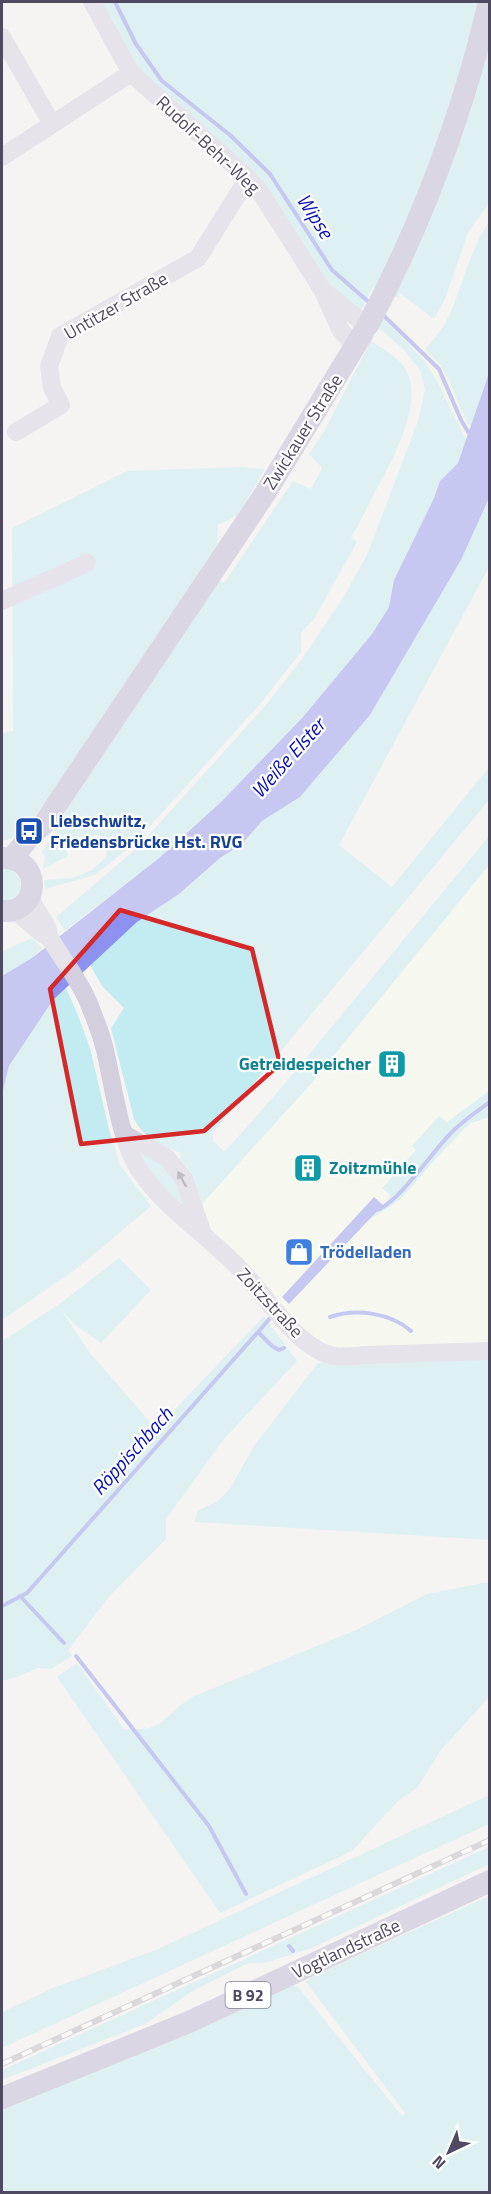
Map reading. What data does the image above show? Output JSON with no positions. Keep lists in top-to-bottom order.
{
  "streets": {
    "main road": ["Zwickauer Straße", "Vogtlandstraße", "B 92"],
    "street": ["Rudolf-Behr-Weg", "Untitzer Straße", "Zoitzstraße"]
  },
  "crossings": [
    ["Rudolf-Behr-Weg", "Untitzer Straße"],
    ["Rudolf-Behr-Weg", "Zwickauer Straße"],
    ["Zwickauer Straße", "Zoitzstraße"]
  ],
  "water": ["Wipse", "Weiße Elster", "Röppischbach"],
  "places": {
    "bus stop": ["Liebschwitz, Friedensbrücke Hst. RVG"],
    "building": ["Getreidespeicher", "Zoitzmühle"],
    "shop": ["Trödelladen"]
  },
  "north": "bottom left"
}
